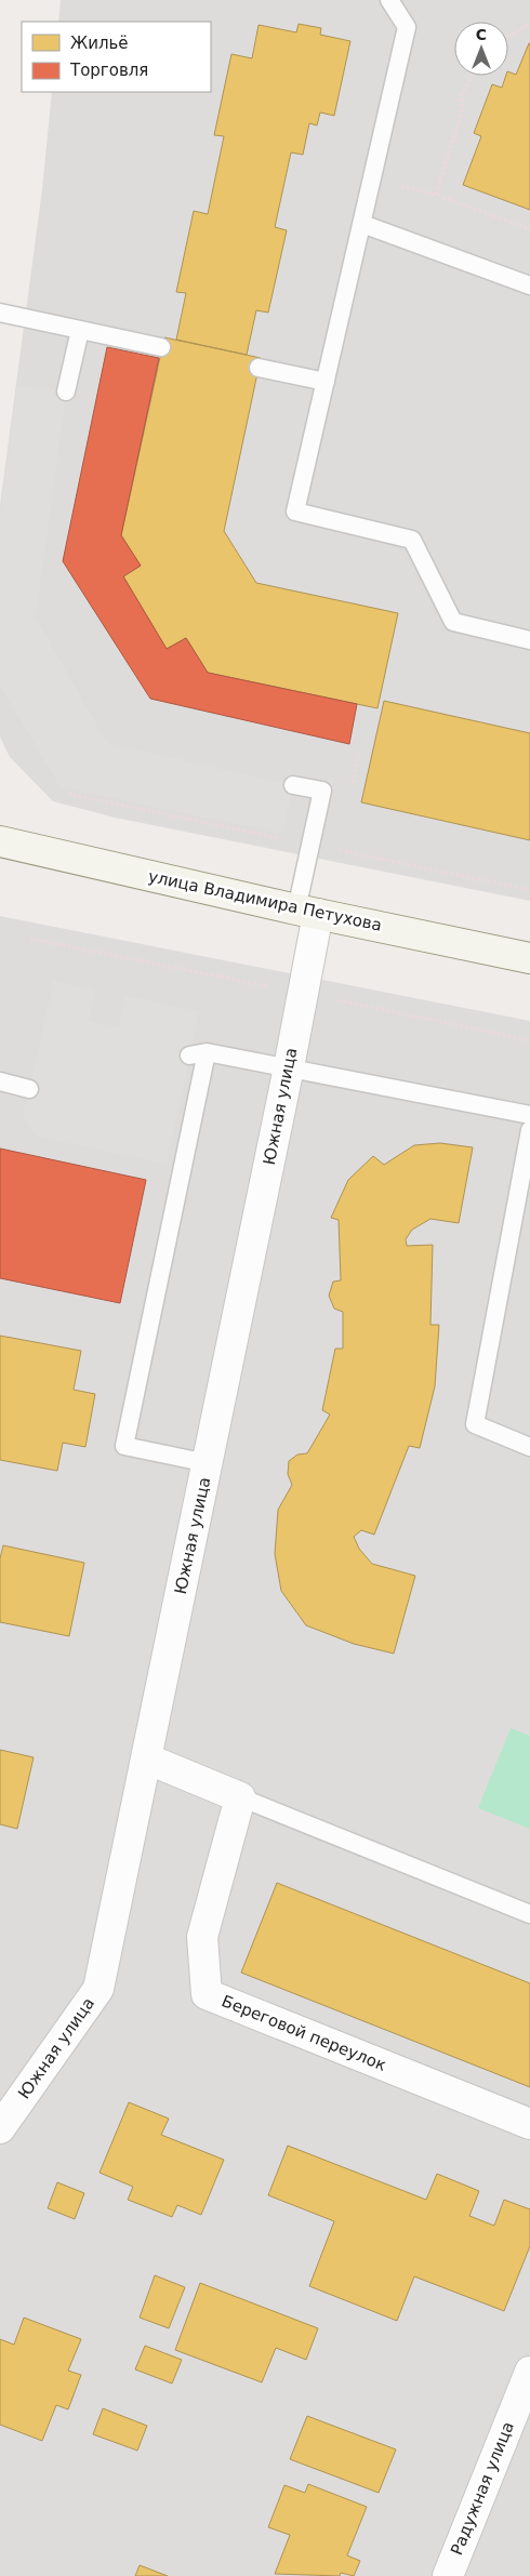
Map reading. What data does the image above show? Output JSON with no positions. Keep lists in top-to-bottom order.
{
  "streets": {
    "main road": ["улица Владимира Петухова"],
    "street": ["Южная улица", "Береговой переулок", "Радужная улица"]
  },
  "crossings": [
    ["улица Владимира Петухова", "Южная улица"]
  ],
  "legend": ["Жильё", "Торговля"],
  "north": "top"
}
